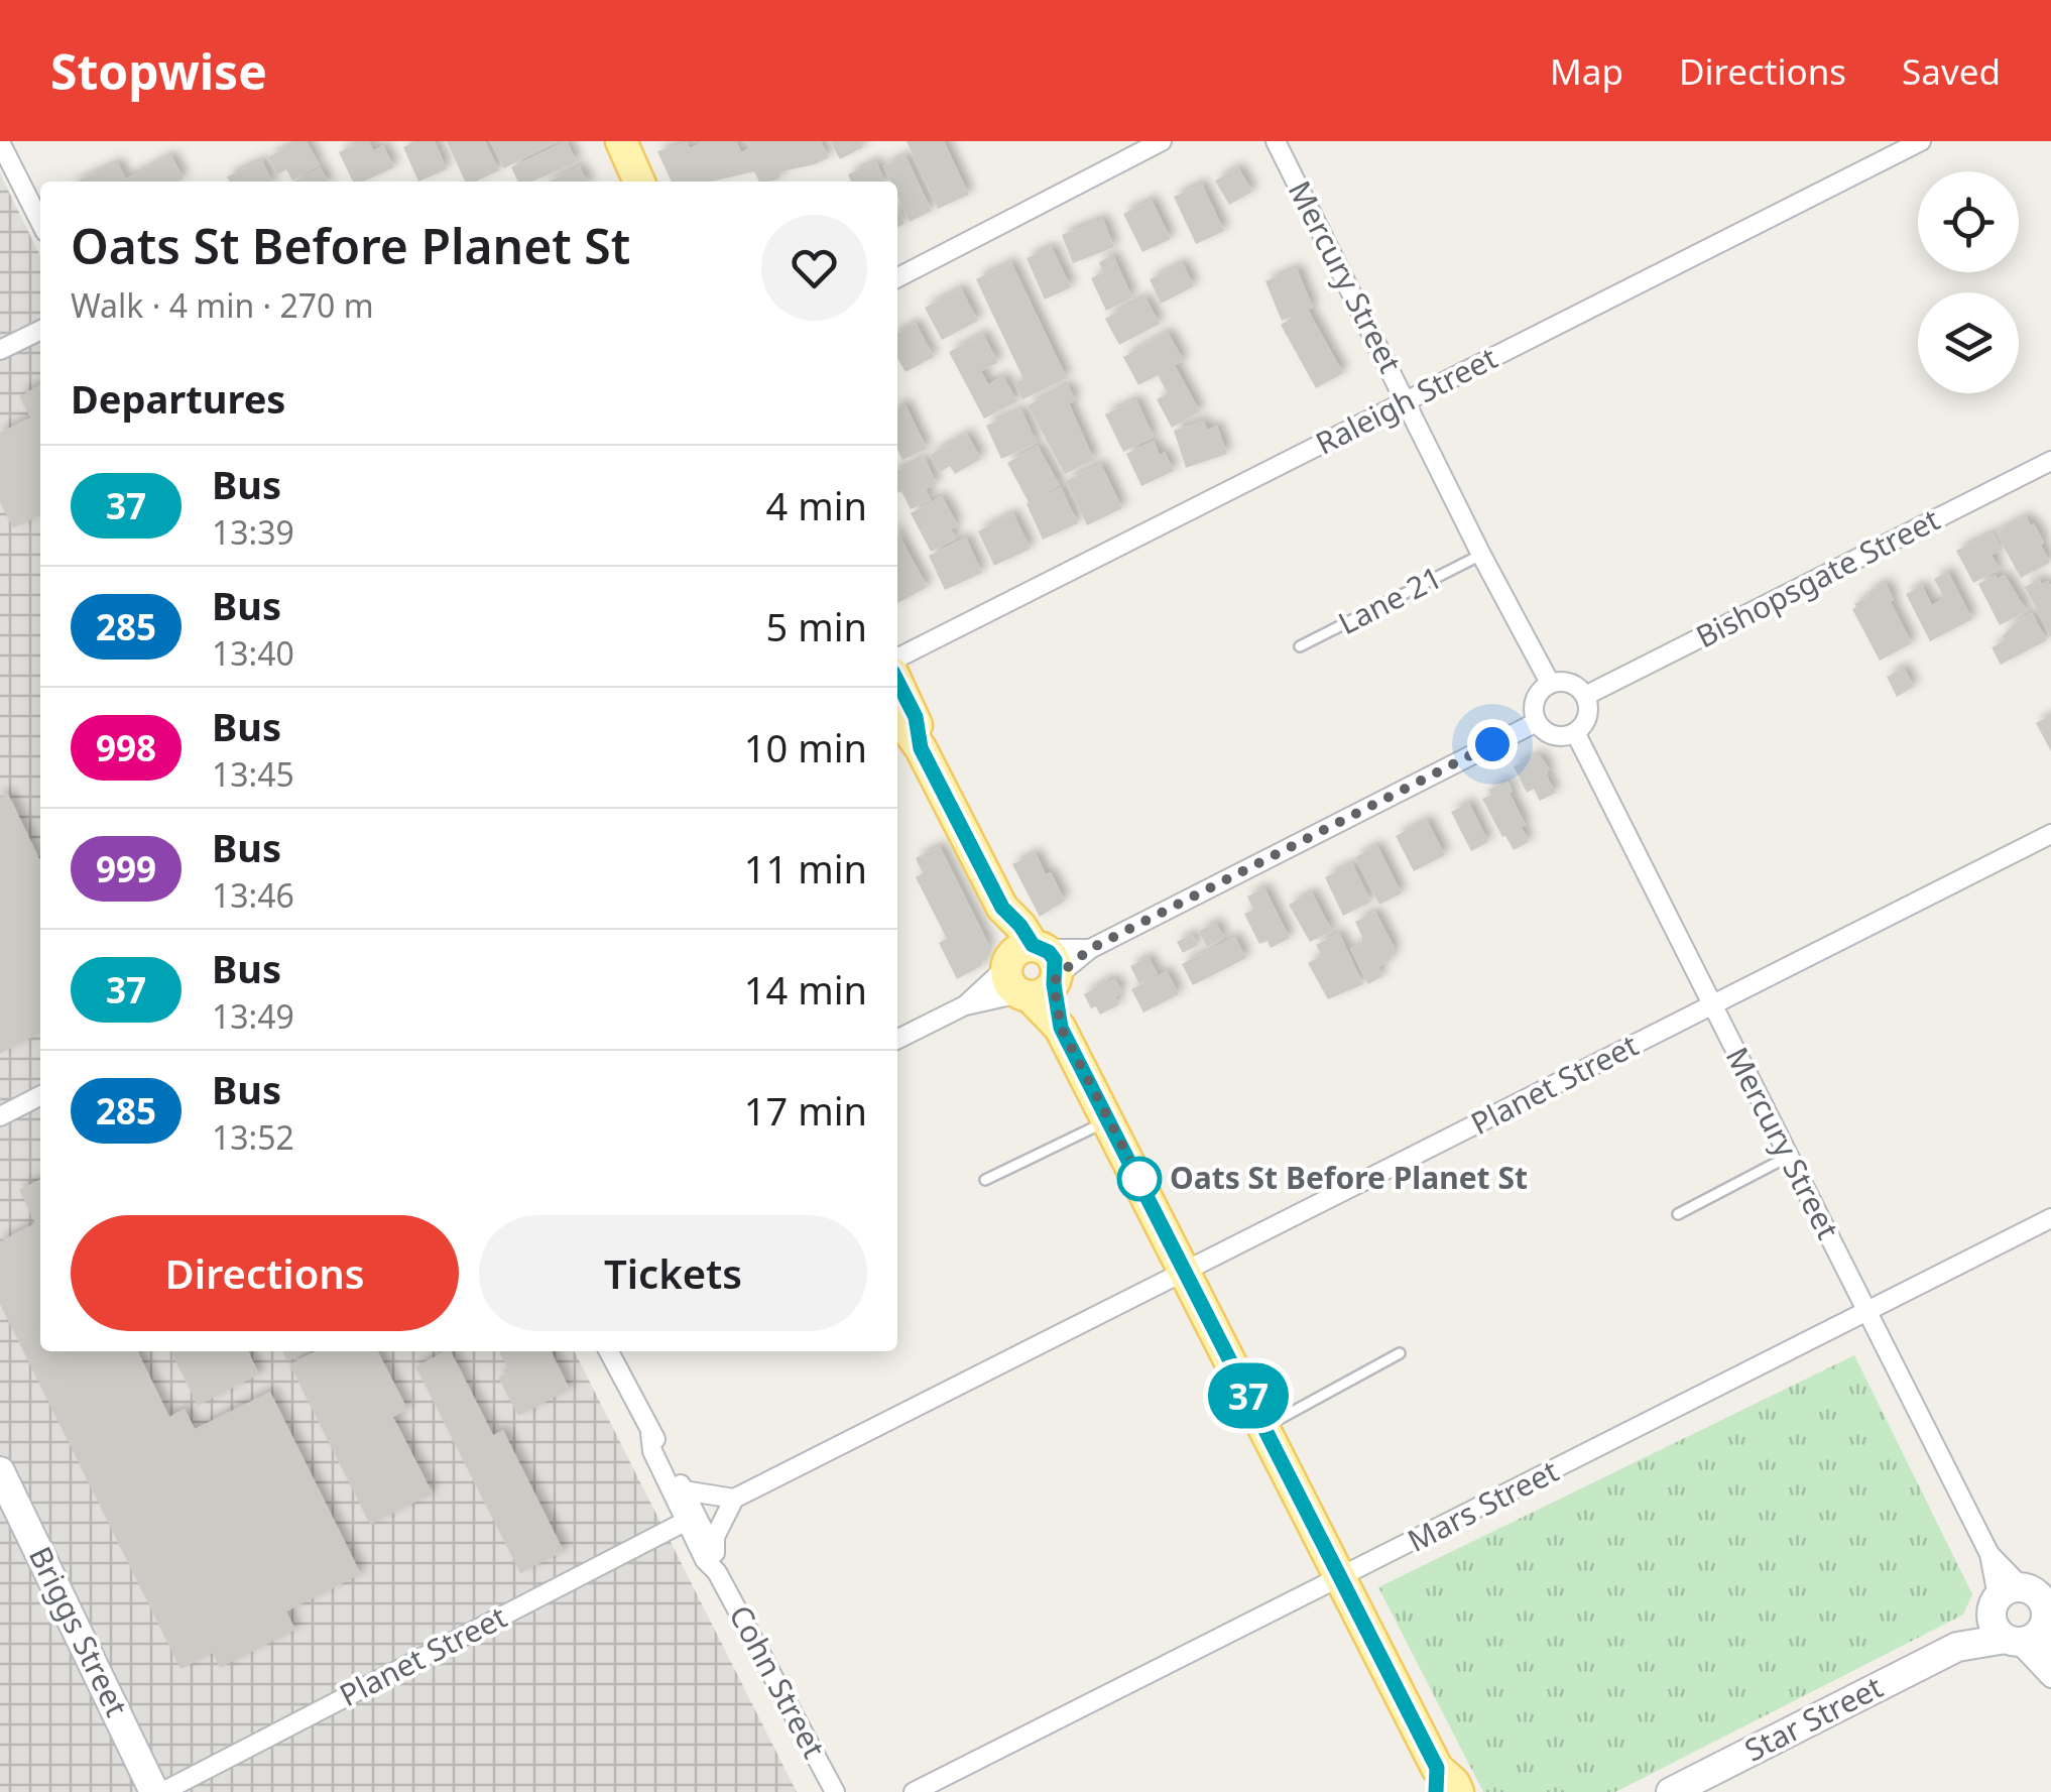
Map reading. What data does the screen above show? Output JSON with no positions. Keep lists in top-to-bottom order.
{
  "streets": {
    "street": [
      "Mercury Street",
      "Raleigh Street",
      "Bishopsgate Street",
      "Planet Street",
      "Mars Street",
      "Briggs Street",
      "Cohn Street",
      "Star Street"
    ],
    "lane": ["Lane 21"]
  },
  "crossings": [
    ["Mercury Street", "Raleigh Street"],
    ["Mercury Street", "Bishopsgate Street"],
    ["Mercury Street", "Lane 21"],
    ["Mercury Street", "Planet Street"],
    ["Mercury Street", "Mars Street"],
    ["Mercury Street", "Star Street"],
    ["Planet Street", "Briggs Street"],
    ["Planet Street", "Cohn Street"]
  ],
  "places": ["Oats St Before Planet St"],
  "lines": ["bus line 37"],
  "page": {
    "header": "Stopwise",
    "nav": ["Map", "Directions", "Saved"],
    "on_map": "37",
    "heading": [
      ["Oats St Before Planet St", "Walk · 4 min · 270 m"],
      "Departures"
    ],
    "list": [
      {
        "mark": "37",
        "name": "Bus",
        "note": "13:39",
        "value": "4 min"
      },
      {
        "mark": "285",
        "name": "Bus",
        "note": "13:40",
        "value": "5 min"
      },
      {
        "mark": "998",
        "name": "Bus",
        "note": "13:45",
        "value": "10 min"
      },
      {
        "mark": "999",
        "name": "Bus",
        "note": "13:46",
        "value": "11 min"
      },
      {
        "mark": "37",
        "name": "Bus",
        "note": "13:49",
        "value": "14 min"
      },
      {
        "mark": "285",
        "name": "Bus",
        "note": "13:52",
        "value": "17 min"
      }
    ],
    "buttons": ["Directions", "Tickets"]
  }
}
